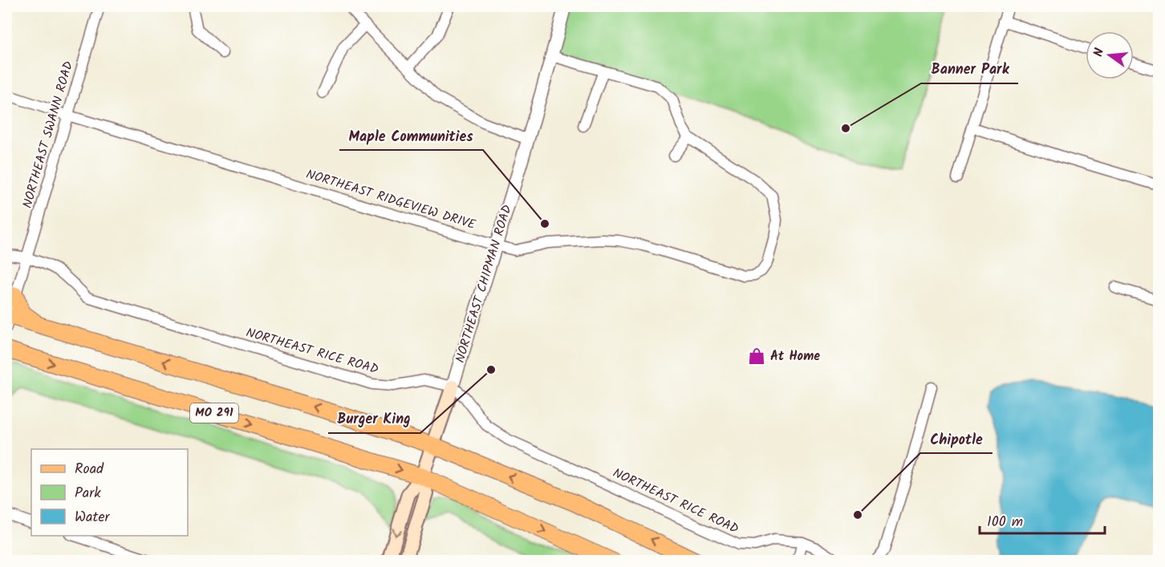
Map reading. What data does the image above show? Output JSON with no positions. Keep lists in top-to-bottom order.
{
  "streets": {
    "main road": ["NORTHEAST CHIPMAN ROAD", "MO 291"],
    "street": ["NORTHEAST SWANN ROAD", "NORTHEAST RIDGEVIEW DRIVE", "NORTHEAST RICE ROAD"]
  },
  "crossings": [
    ["NORTHEAST SWANN ROAD", "NORTHEAST RIDGEVIEW DRIVE"],
    ["NORTHEAST SWANN ROAD", "NORTHEAST RICE ROAD"],
    ["NORTHEAST SWANN ROAD", "MO 291"],
    ["NORTHEAST RIDGEVIEW DRIVE", "NORTHEAST CHIPMAN ROAD"],
    ["NORTHEAST CHIPMAN ROAD", "NORTHEAST RICE ROAD"],
    ["NORTHEAST CHIPMAN ROAD", "MO 291"]
  ],
  "places": {
    "other": [
      "Banner Park",
      "Maple Communities",
      "Burger King",
      "Chipotle"
    ],
    "shop": ["At Home"]
  },
  "legend": ["Road", "Park", "Water"],
  "scale_bar": "100 m",
  "north": "left"
}
